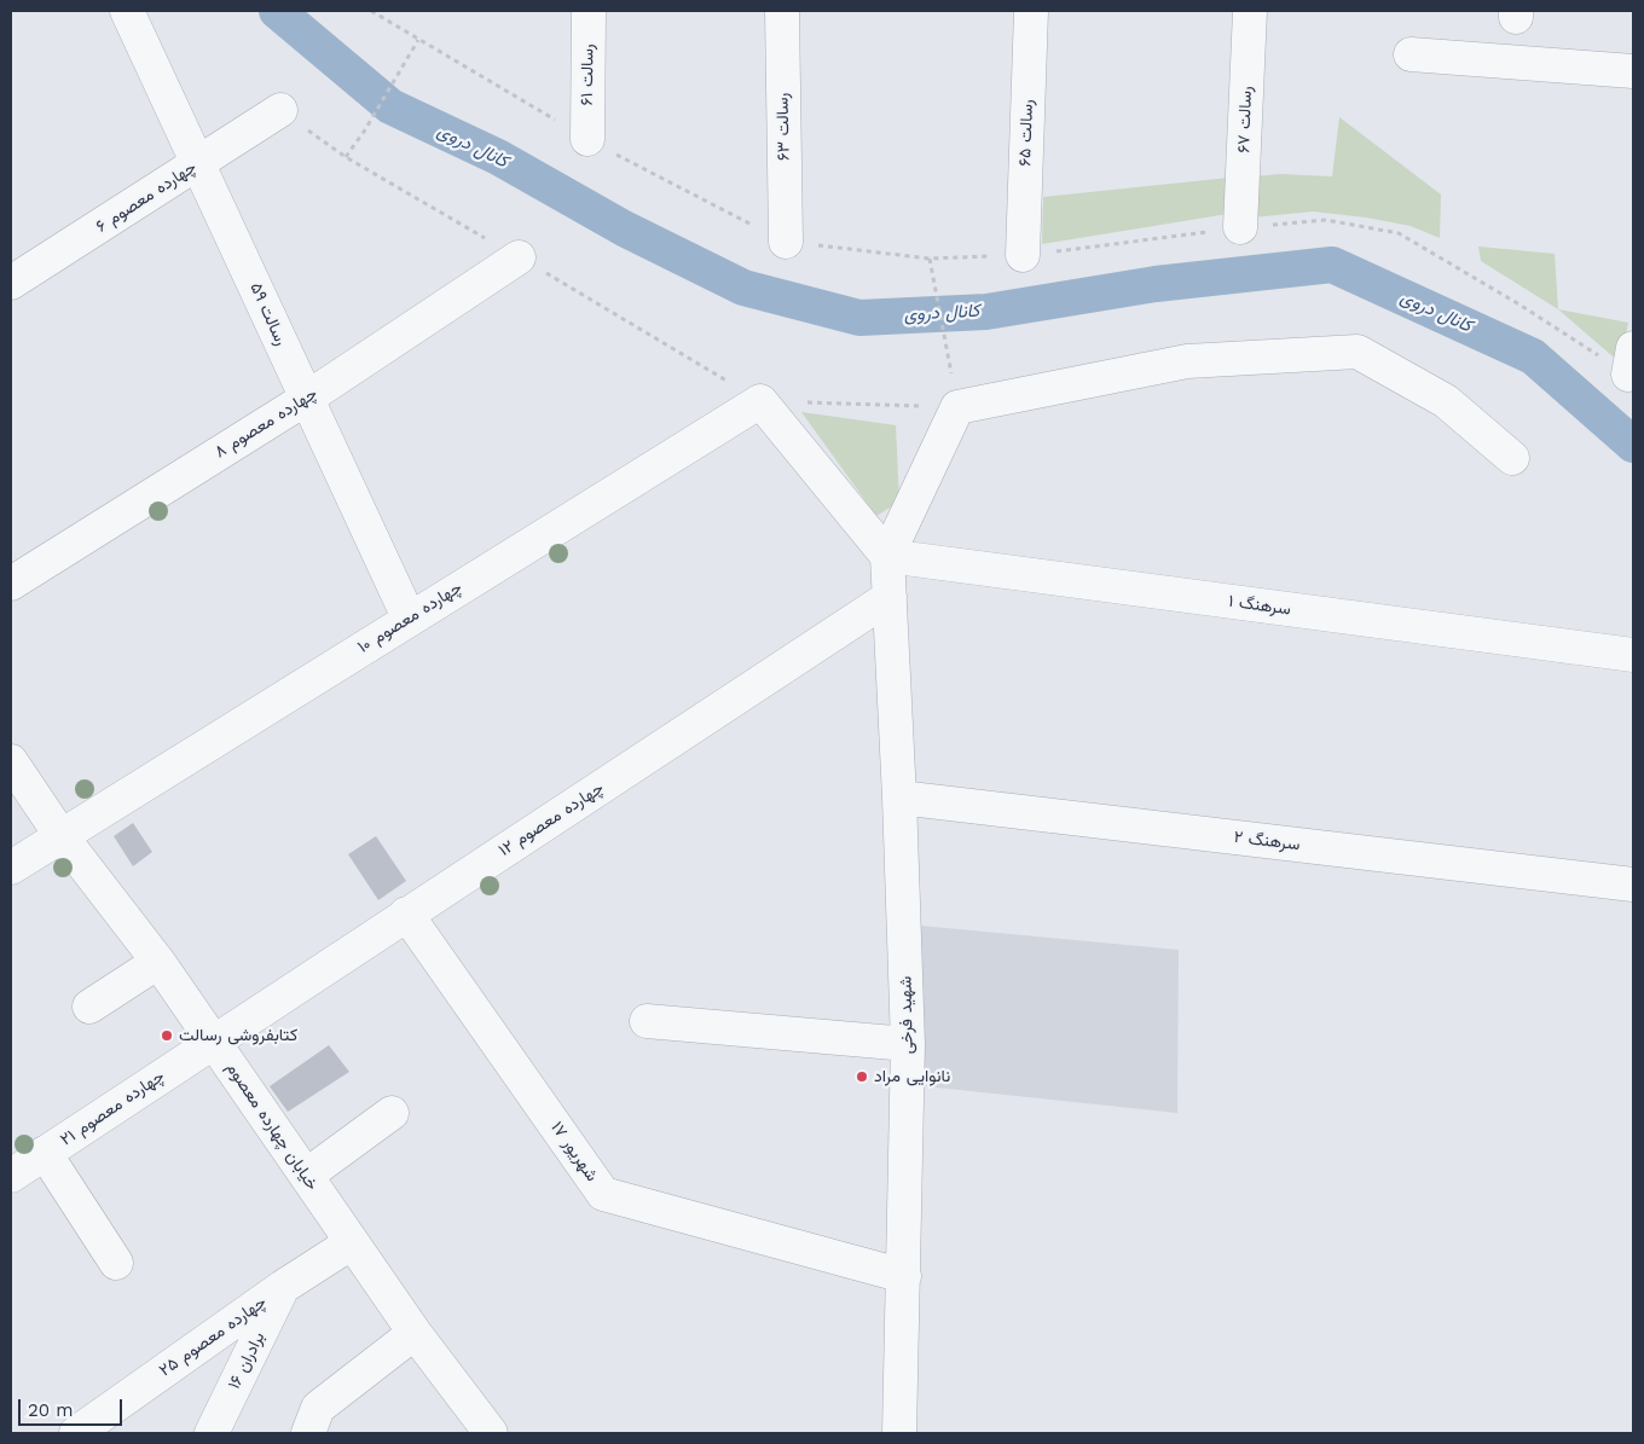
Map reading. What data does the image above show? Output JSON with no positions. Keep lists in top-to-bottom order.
{
  "streets": {
    "street": [
      "رسالت ۶۱",
      "رسالت ۶۷",
      "رسالت ۶۳",
      "رسالت ۶۵",
      "چهارده معصوم ۶",
      "رسالت ۵۹",
      "چهارده معصوم ۸",
      "سرهنگ ۱",
      "چهارده معصوم ۱۰",
      "چهارده معصوم ۱۲",
      "سرهنگ ۲",
      "شهید فرخی",
      "چهارده معصوم ۲۱",
      "خیابان چهارده معصوم",
      "۱۷ شهریور",
      "چهارده معصوم ۲۵",
      "برادران ۱۶"
    ]
  },
  "crossings": [
    ["چهارده معصوم ۶", "رسالت ۵۹"],
    ["رسالت ۵۹", "چهارده معصوم ۸"],
    ["رسالت ۵۹", "چهارده معصوم ۱۰"],
    ["سرهنگ ۱", "شهید فرخی"],
    ["چهارده معصوم ۱۰", "خیابان چهارده معصوم"],
    ["چهارده معصوم ۱۲", "شهید فرخی"],
    ["چهارده معصوم ۱۲", "چهارده معصوم ۲۱"],
    ["چهارده معصوم ۱۲", "خیابان چهارده معصوم"],
    ["چهارده معصوم ۱۲", "۱۷ شهریور"],
    ["سرهنگ ۲", "شهید فرخی"],
    ["شهید فرخی", "۱۷ شهریور"],
    ["چهارده معصوم ۲۱", "خیابان چهارده معصوم"],
    ["خیابان چهارده معصوم", "چهارده معصوم ۲۵"],
    ["چهارده معصوم ۲۵", "برادران ۱۶"]
  ],
  "water": ["کانال دروی"],
  "places": ["کتابفروشی رسالت", "نانوایی مراد"],
  "scale_bar": "20 m"
}
